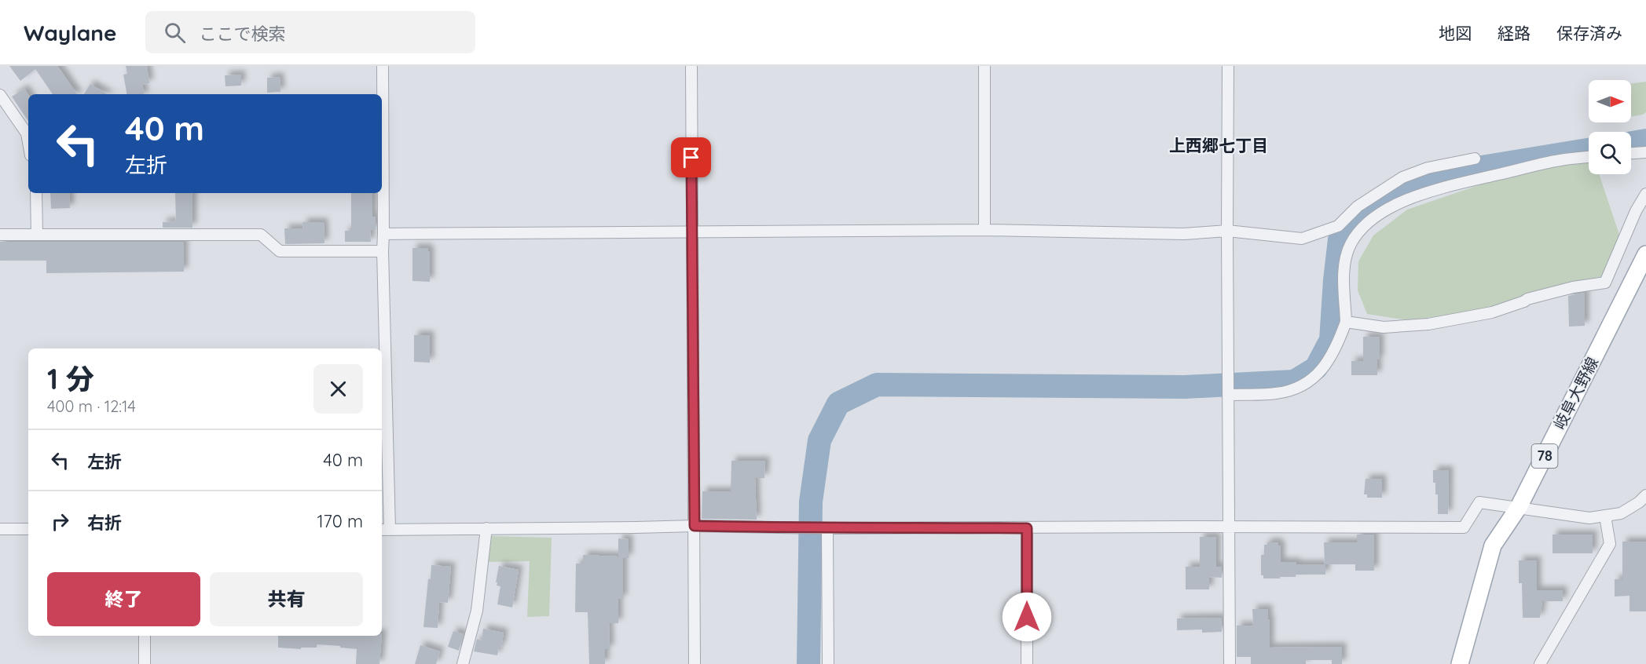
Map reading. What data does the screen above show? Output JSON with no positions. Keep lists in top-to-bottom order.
{
  "streets": {
    "main road": ["岐阜大野線", "78"]
  },
  "districts": ["上西郷七丁目"],
  "north": "right",
  "page": {
    "header": "Waylane",
    "search": "ここで検索",
    "nav": ["地図", "経路", "保存済み"],
    "turn": ["40 m", "左折"],
    "heading": ["1 分", "400 m · 12:14"],
    "list": [
      {
        "name": "左折",
        "value": "40 m"
      },
      {
        "name": "右折",
        "value": "170 m"
      }
    ],
    "buttons": ["終了", "共有"]
  }
}
